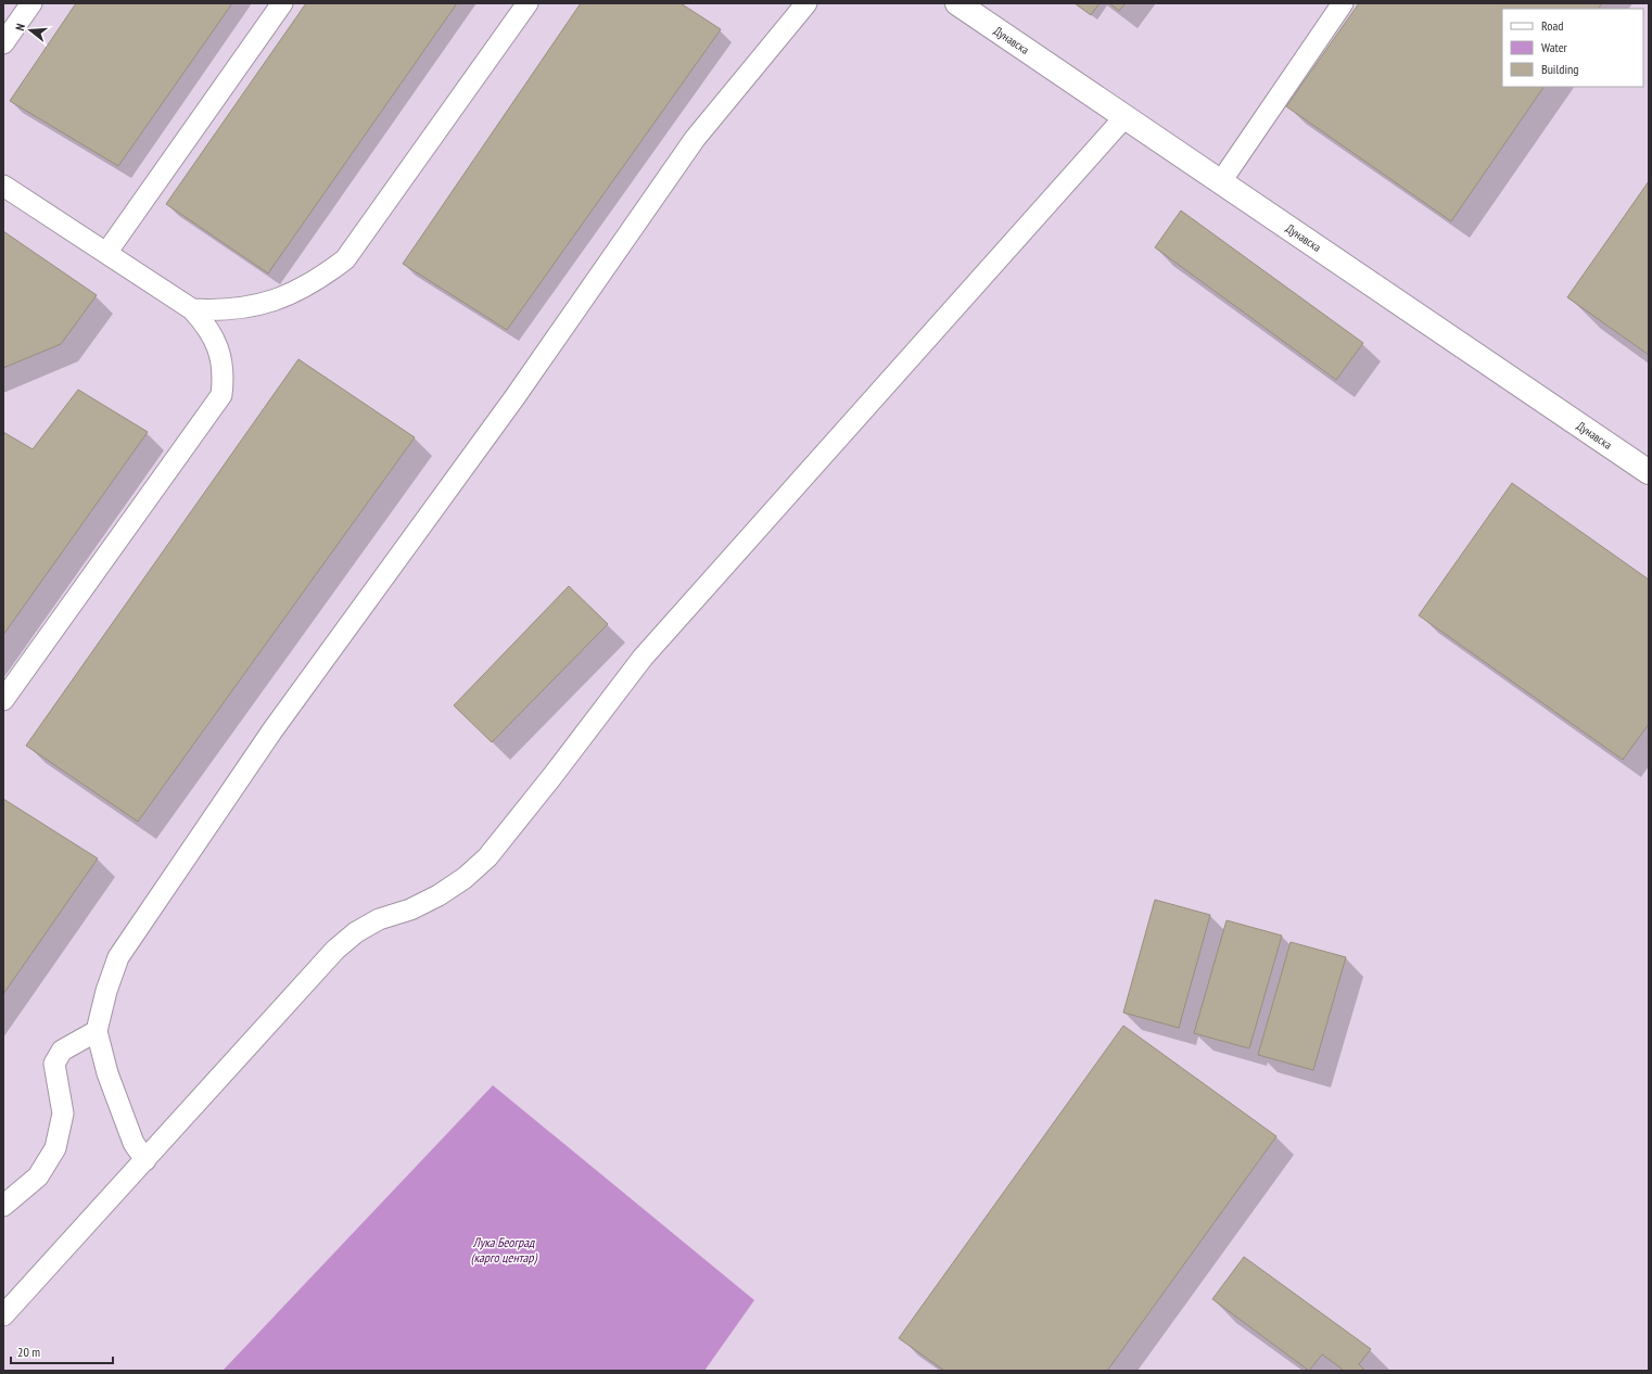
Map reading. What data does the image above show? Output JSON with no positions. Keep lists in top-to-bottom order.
{
  "streets": {
    "street": ["Дунавска"]
  },
  "water": ["Лука Београд (карго центар)"],
  "legend": ["Road", "Water", "Building"],
  "scale_bar": "20 m",
  "north": "left"
}
